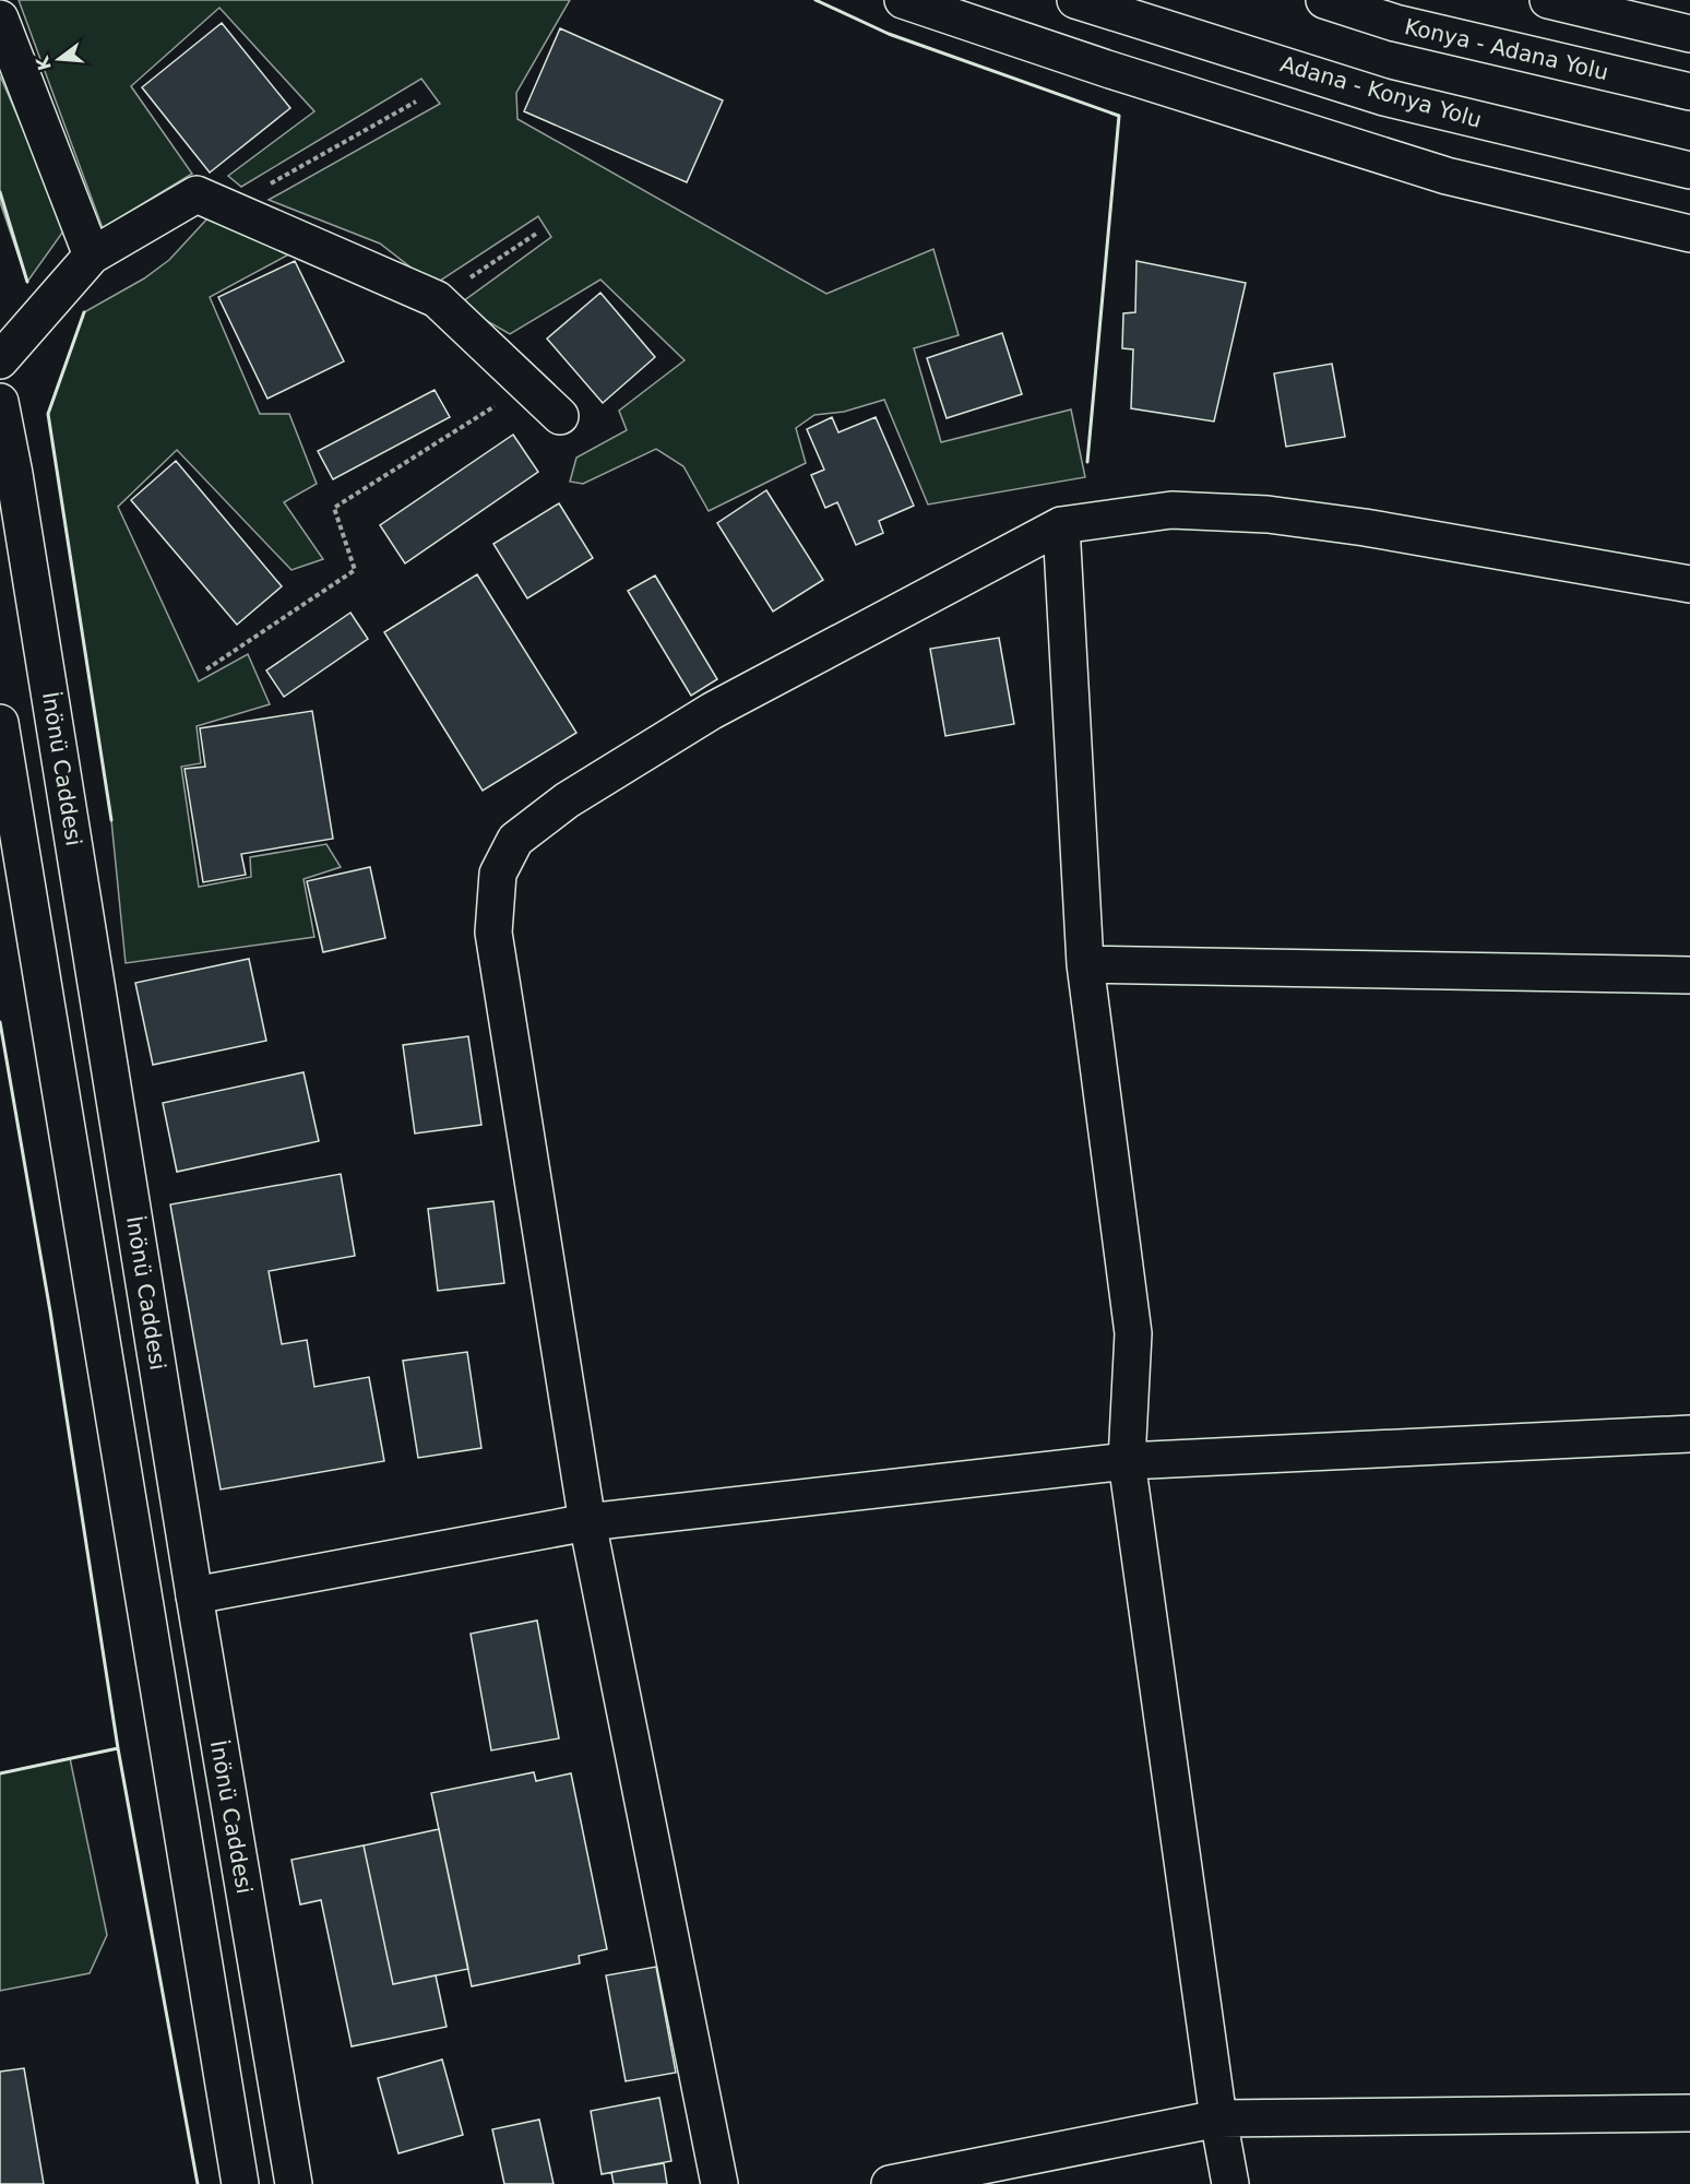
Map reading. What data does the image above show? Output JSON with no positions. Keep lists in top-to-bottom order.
{
  "streets": {
    "main road": ["Konya - Adana Yolu", "Adana - Konya Yolu", "İnönü Caddesi"]
  },
  "north": "left"
}
